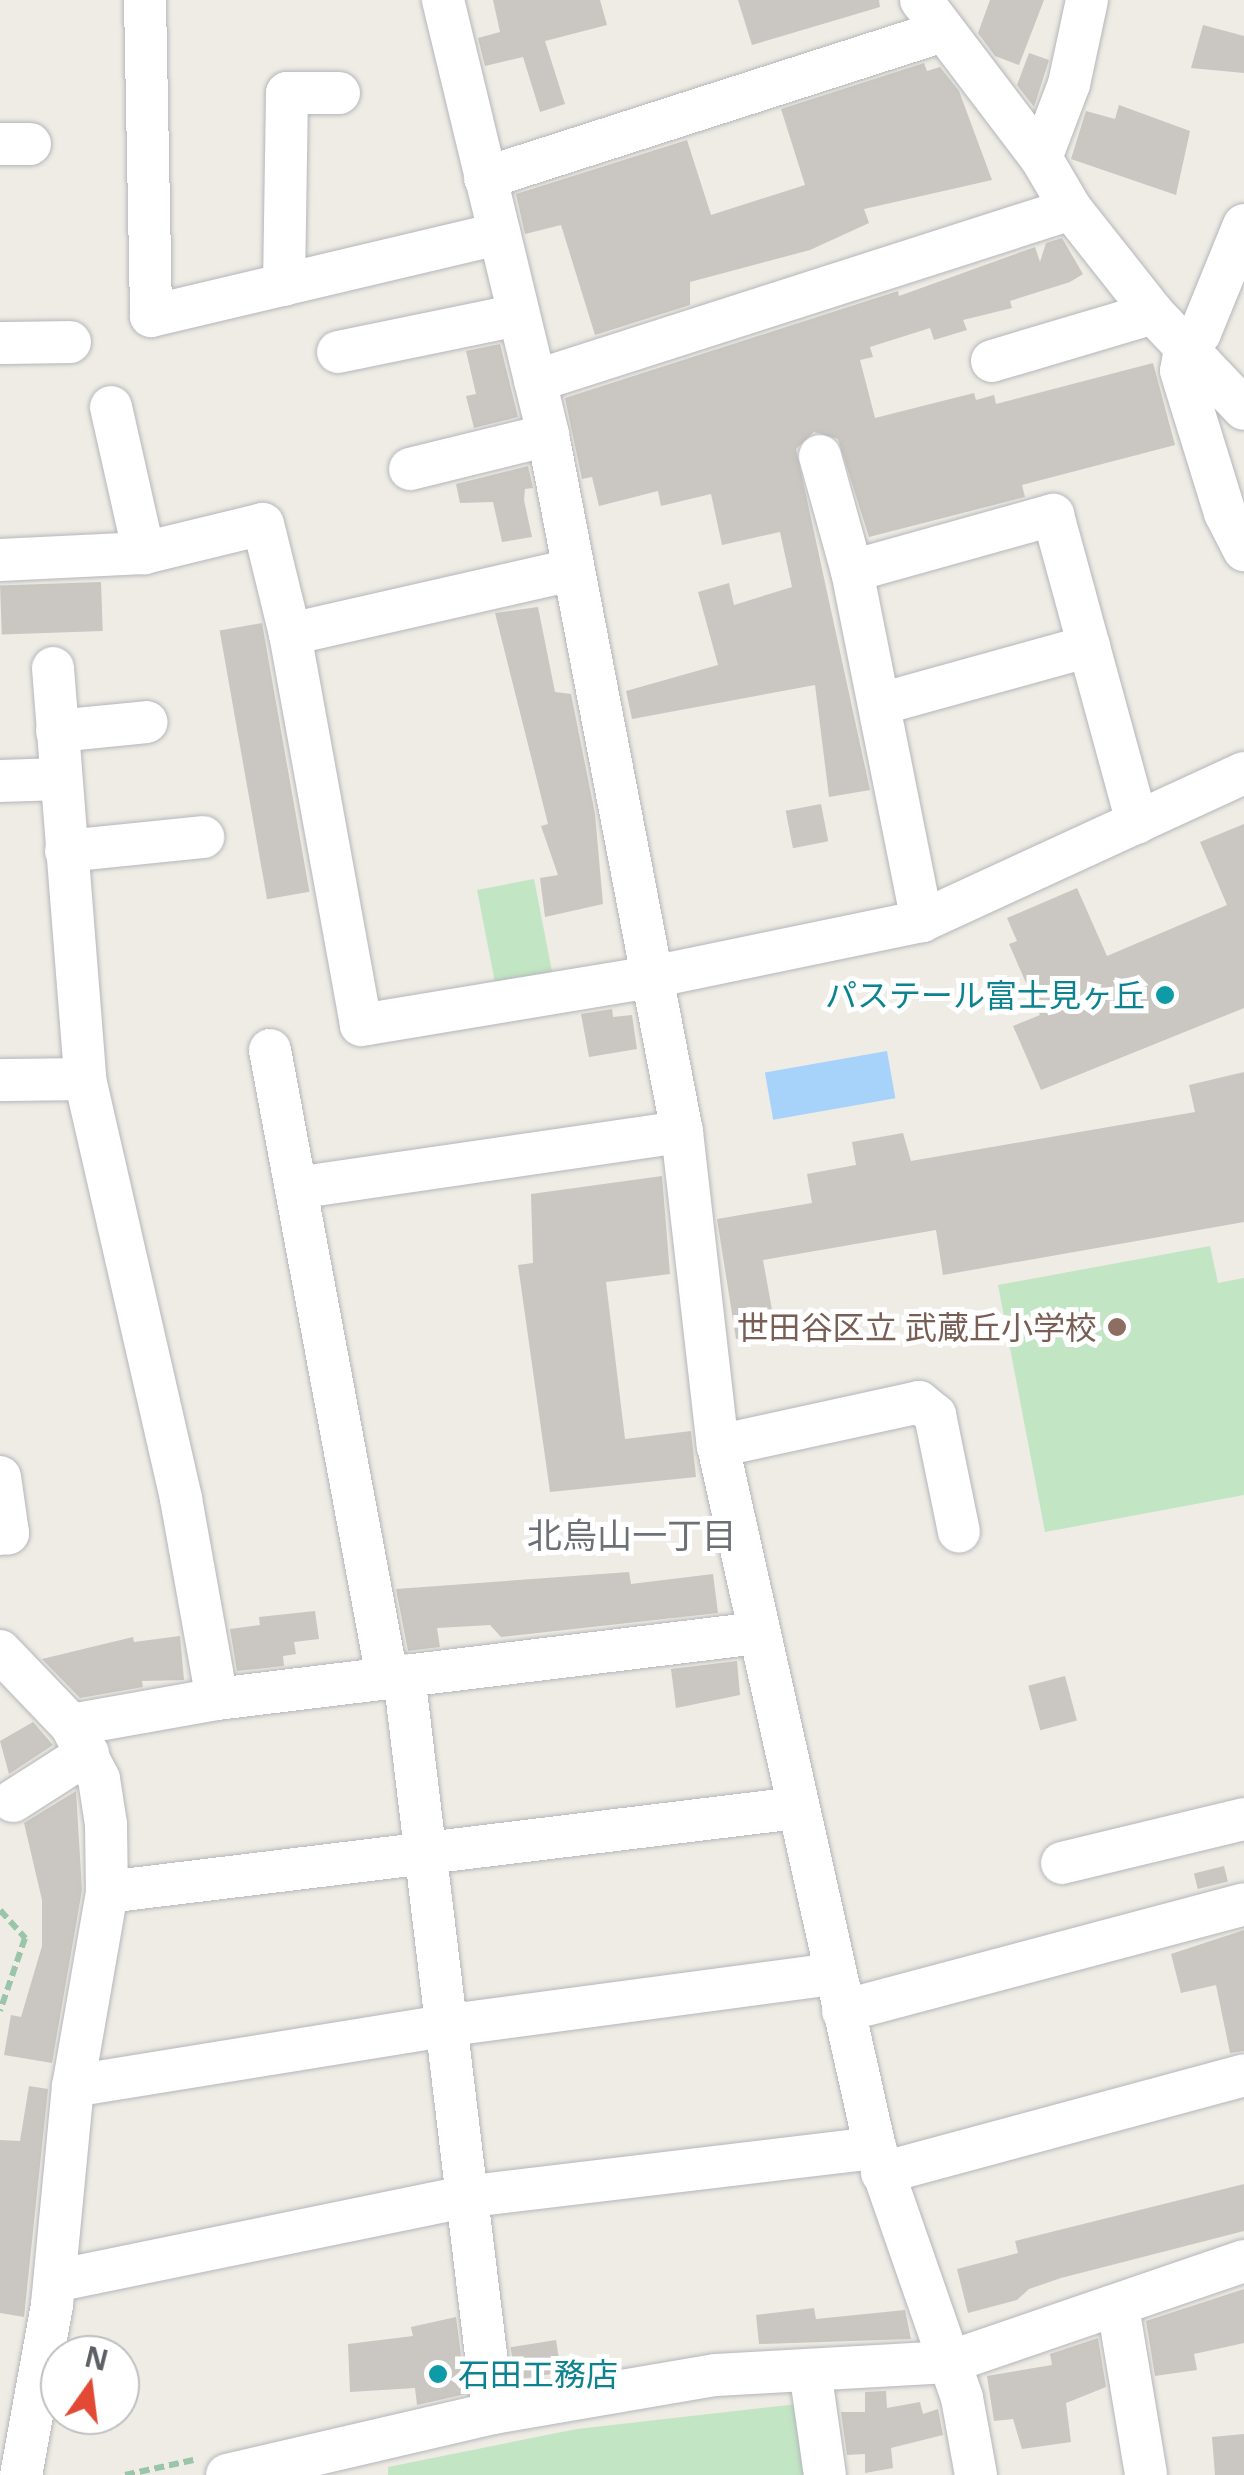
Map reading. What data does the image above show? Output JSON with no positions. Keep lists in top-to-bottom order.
{
  "districts": ["北烏山一丁目"],
  "places": ["パステール富士見ヶ丘", "世田谷区立 武蔵丘小学校", "石田工務店"],
  "north": "top"
}
